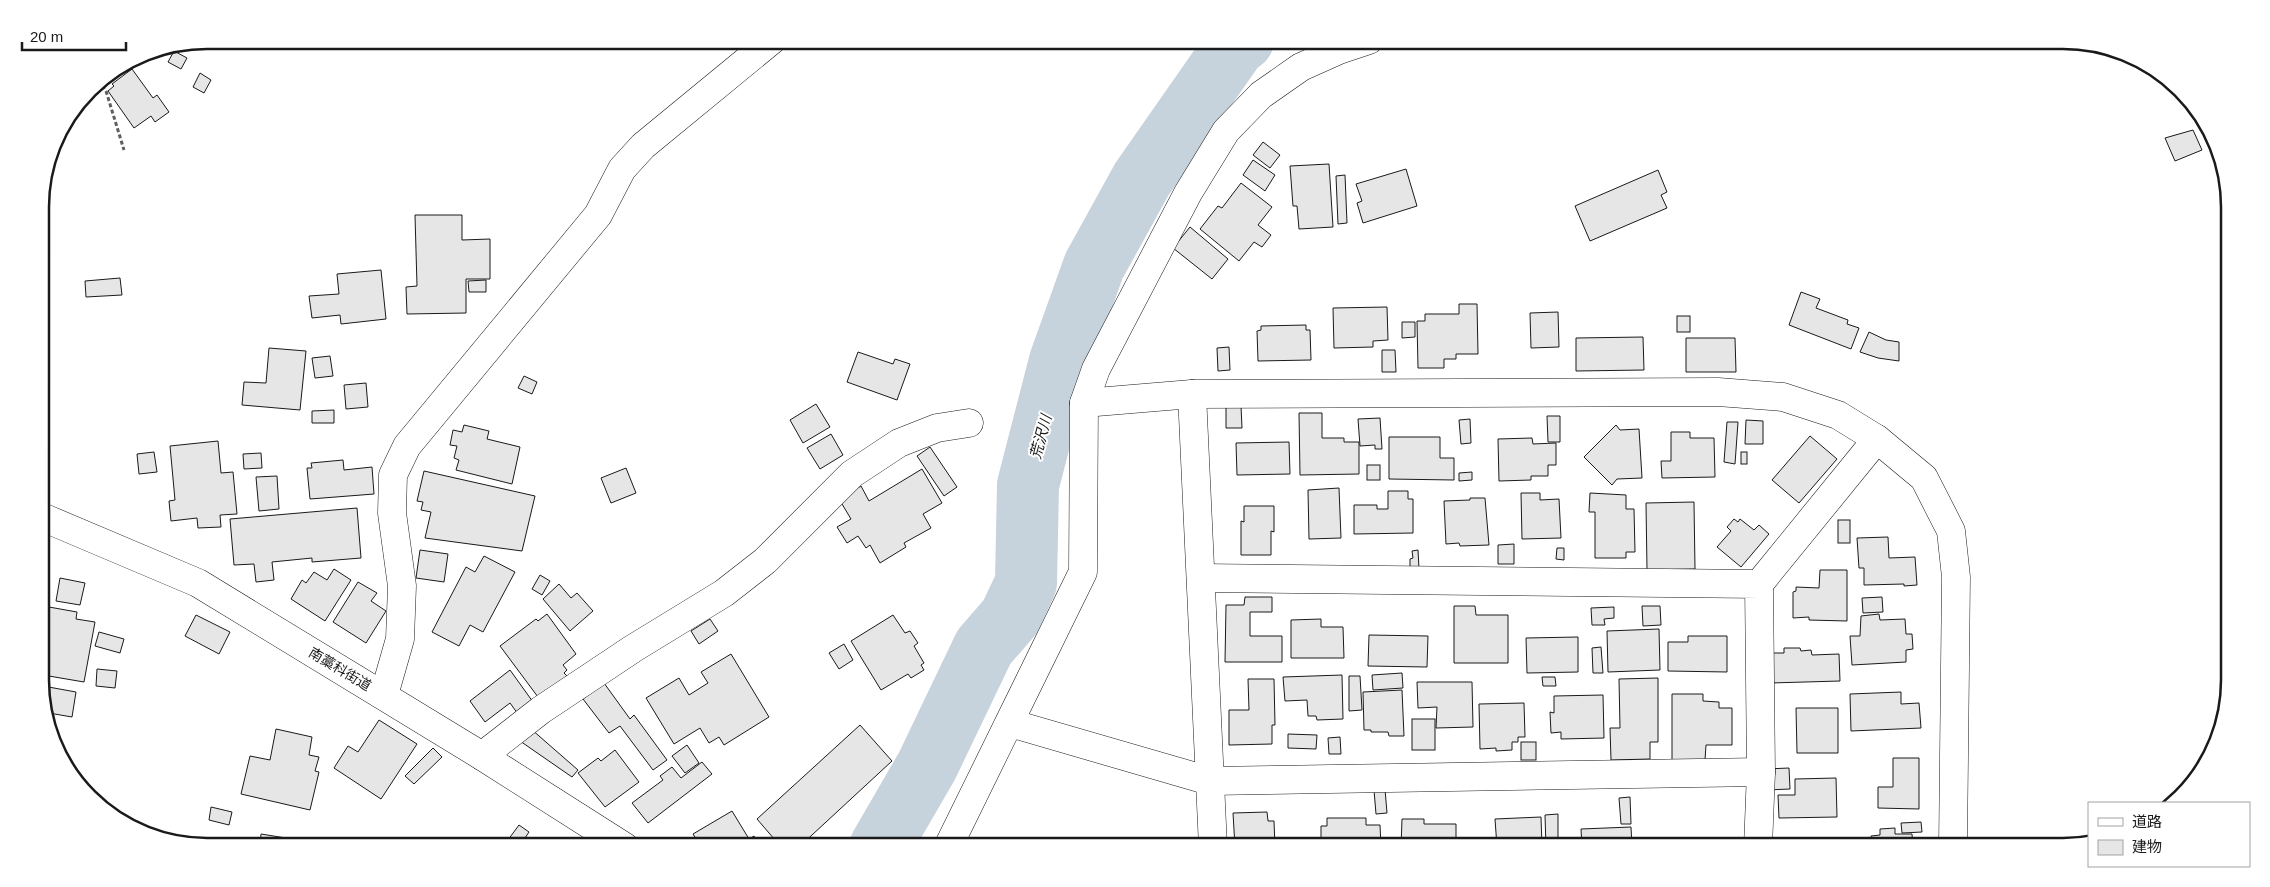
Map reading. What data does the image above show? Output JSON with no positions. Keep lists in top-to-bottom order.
{
  "streets": {
    "street": ["南藁科街道"]
  },
  "water": ["荒沢川"],
  "legend": ["道路", "建物"],
  "scale_bar": "20 m"
}
